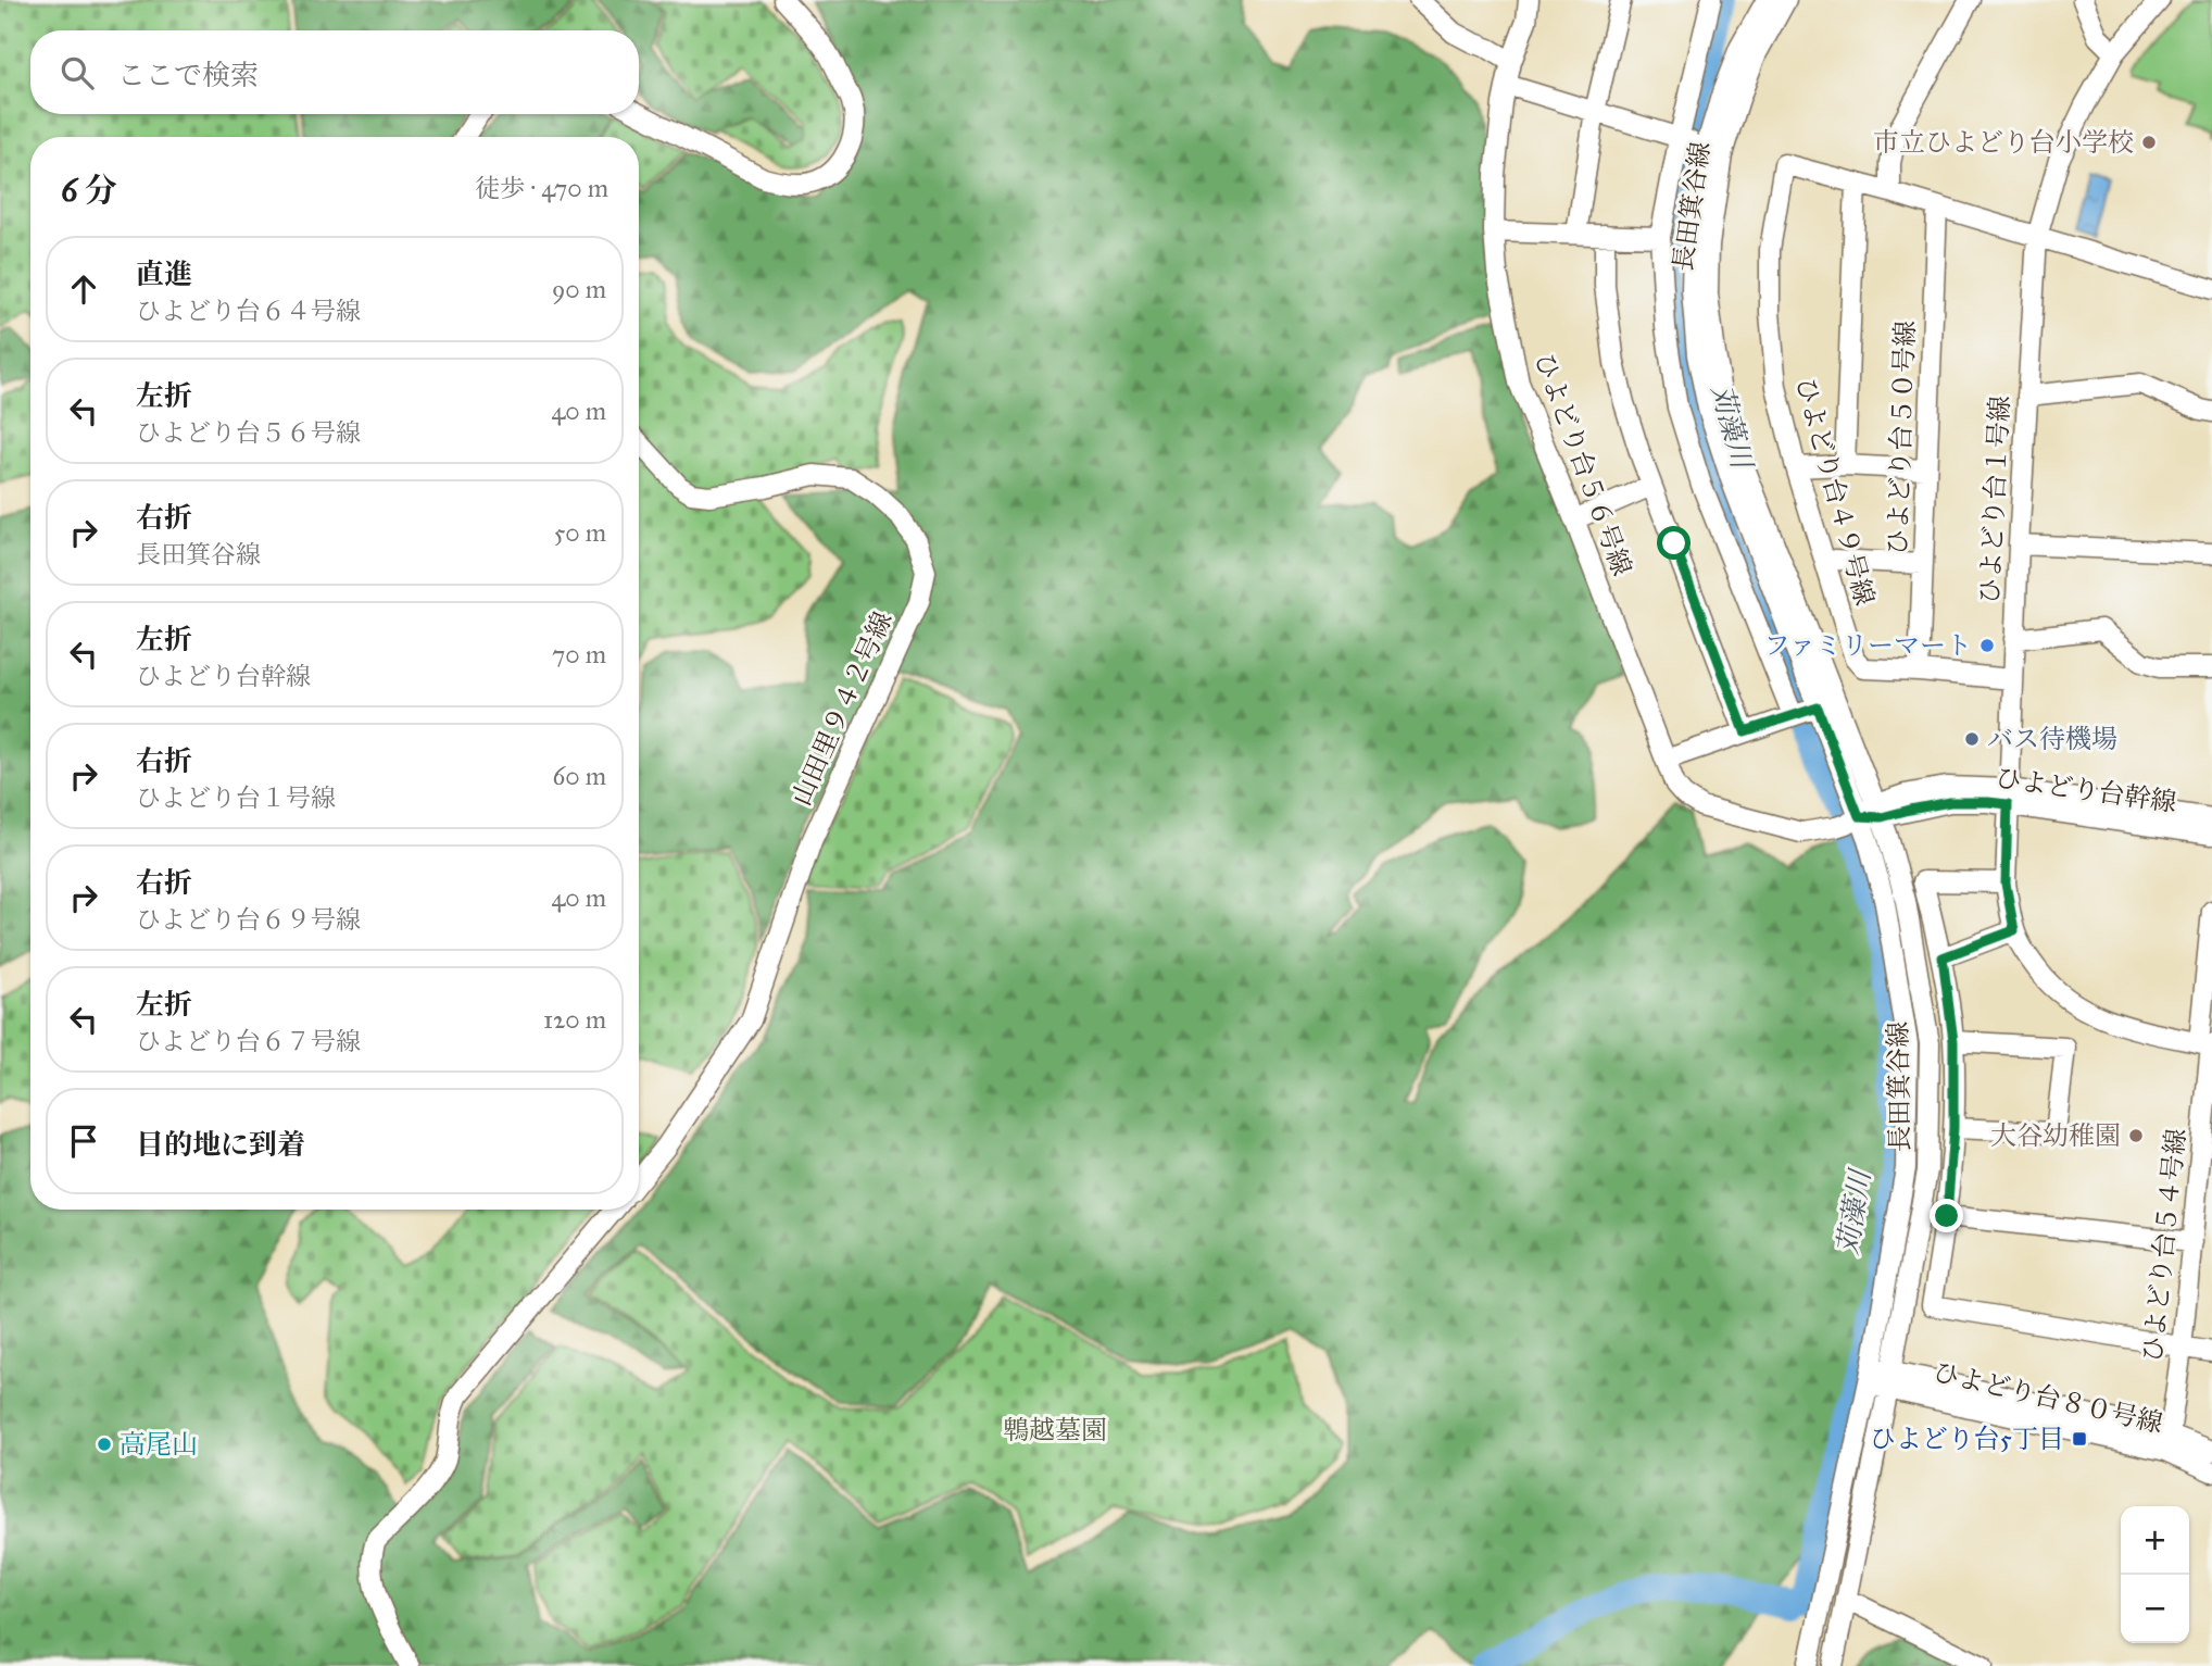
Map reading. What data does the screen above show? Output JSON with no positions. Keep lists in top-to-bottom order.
{
  "streets": {
    "street": [
      "長田箕谷線",
      "ひよどり台５０号線",
      "ひよどり台５６号線",
      "ひよどり台４９号線",
      "ひよどり台１号線",
      "山田里９４２号線",
      "ひよどり台幹線",
      "ひよどり台５４号線",
      "ひよどり台８０号線"
    ]
  },
  "crossings": [
    ["長田箕谷線", "ひよどり台５６号線"],
    ["長田箕谷線", "ひよどり台幹線"],
    ["長田箕谷線", "ひよどり台８０号線"],
    ["ひよどり台５０号線", "ひよどり台４９号線"],
    ["ひよどり台５６号線", "ひよどり台幹線"],
    ["ひよどり台４９号線", "ひよどり台１号線"],
    ["ひよどり台１号線", "ひよどり台幹線"],
    ["ひよどり台１号線", "ひよどり台５４号線"],
    ["ひよどり台５４号線", "ひよどり台８０号線"]
  ],
  "water": ["苅藻川"],
  "parks": ["鵯越墓園"],
  "places": {
    "other": [
      "市立ひよどり台小学校",
      "ファミリーマート",
      "バス待機場",
      "大谷幼稚園",
      "高尾山"
    ],
    "transit": ["ひよどり台5丁目"]
  },
  "page": {
    "search": "ここで検索",
    "heading": ["6 分", "徒歩 · 470 m"],
    "list": [
      ["直進", "ひよどり台６４号線", "90 m"],
      ["左折", "ひよどり台５６号線", "40 m"],
      ["右折", "長田箕谷線", "50 m"],
      ["左折", "ひよどり台幹線", "70 m"],
      ["右折", "ひよどり台１号線", "60 m"],
      ["右折", "ひよどり台６９号線", "40 m"],
      ["左折", "ひよどり台６７号線", "120 m"],
      "目的地に到着"
    ],
    "map_buttons": ["+", "−"]
  }
}
